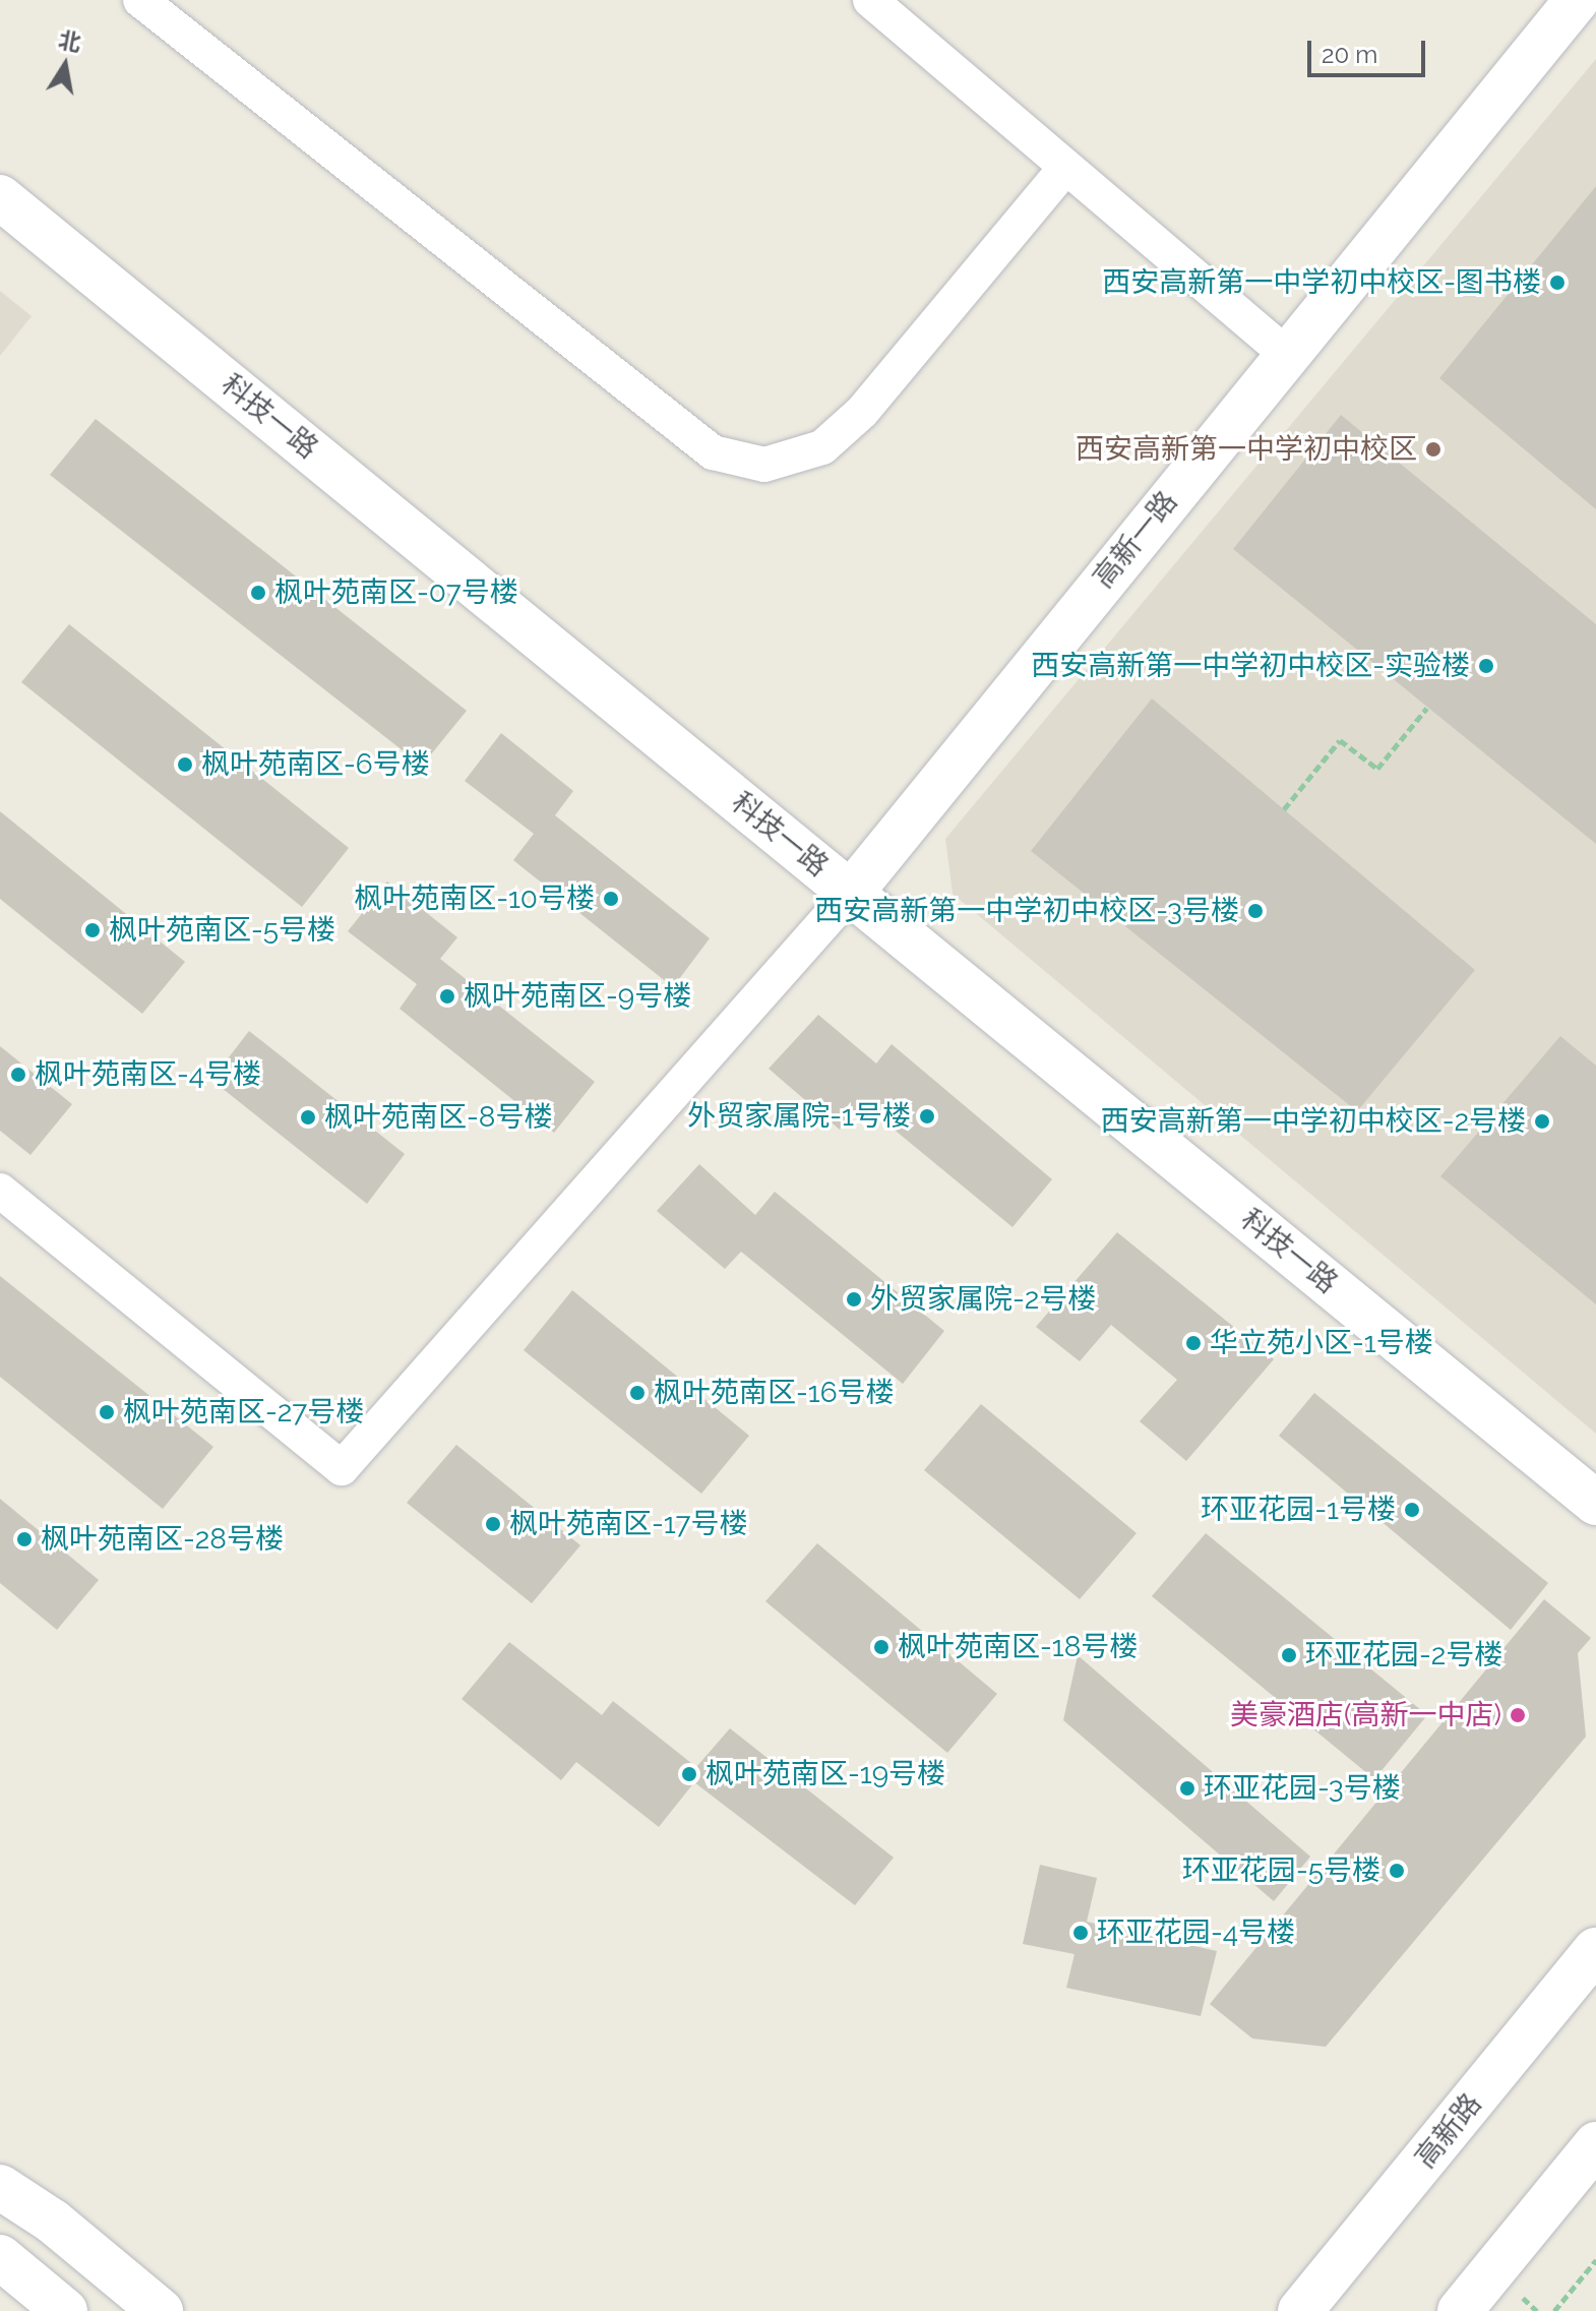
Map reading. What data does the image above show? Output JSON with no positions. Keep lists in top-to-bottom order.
{
  "streets": {
    "street": ["科技一路", "高新一路", "高新路"]
  },
  "crossings": [
    ["科技一路", "高新一路"]
  ],
  "places": [
    "西安高新第一中学初中校区-图书楼",
    "西安高新第一中学初中校区",
    "枫叶苑南区-07号楼",
    "西安高新第一中学初中校区-实验楼",
    "枫叶苑南区-6号楼",
    "枫叶苑南区-10号楼",
    "西安高新第一中学初中校区-3号楼",
    "枫叶苑南区-5号楼",
    "枫叶苑南区-9号楼",
    "枫叶苑南区-4号楼",
    "外贸家属院-1号楼",
    "枫叶苑南区-8号楼",
    "西安高新第一中学初中校区-2号楼",
    "外贸家属院-2号楼",
    "华立苑小区-1号楼",
    "枫叶苑南区-16号楼",
    "枫叶苑南区-27号楼",
    "环亚花园-1号楼",
    "枫叶苑南区-17号楼",
    "枫叶苑南区-28号楼",
    "枫叶苑南区-18号楼",
    "环亚花园-2号楼",
    "美豪酒店(高新一中店)",
    "枫叶苑南区-19号楼",
    "环亚花园-3号楼",
    "环亚花园-5号楼",
    "环亚花园-4号楼"
  ],
  "scale_bar": "20 m",
  "north": "top"
}
